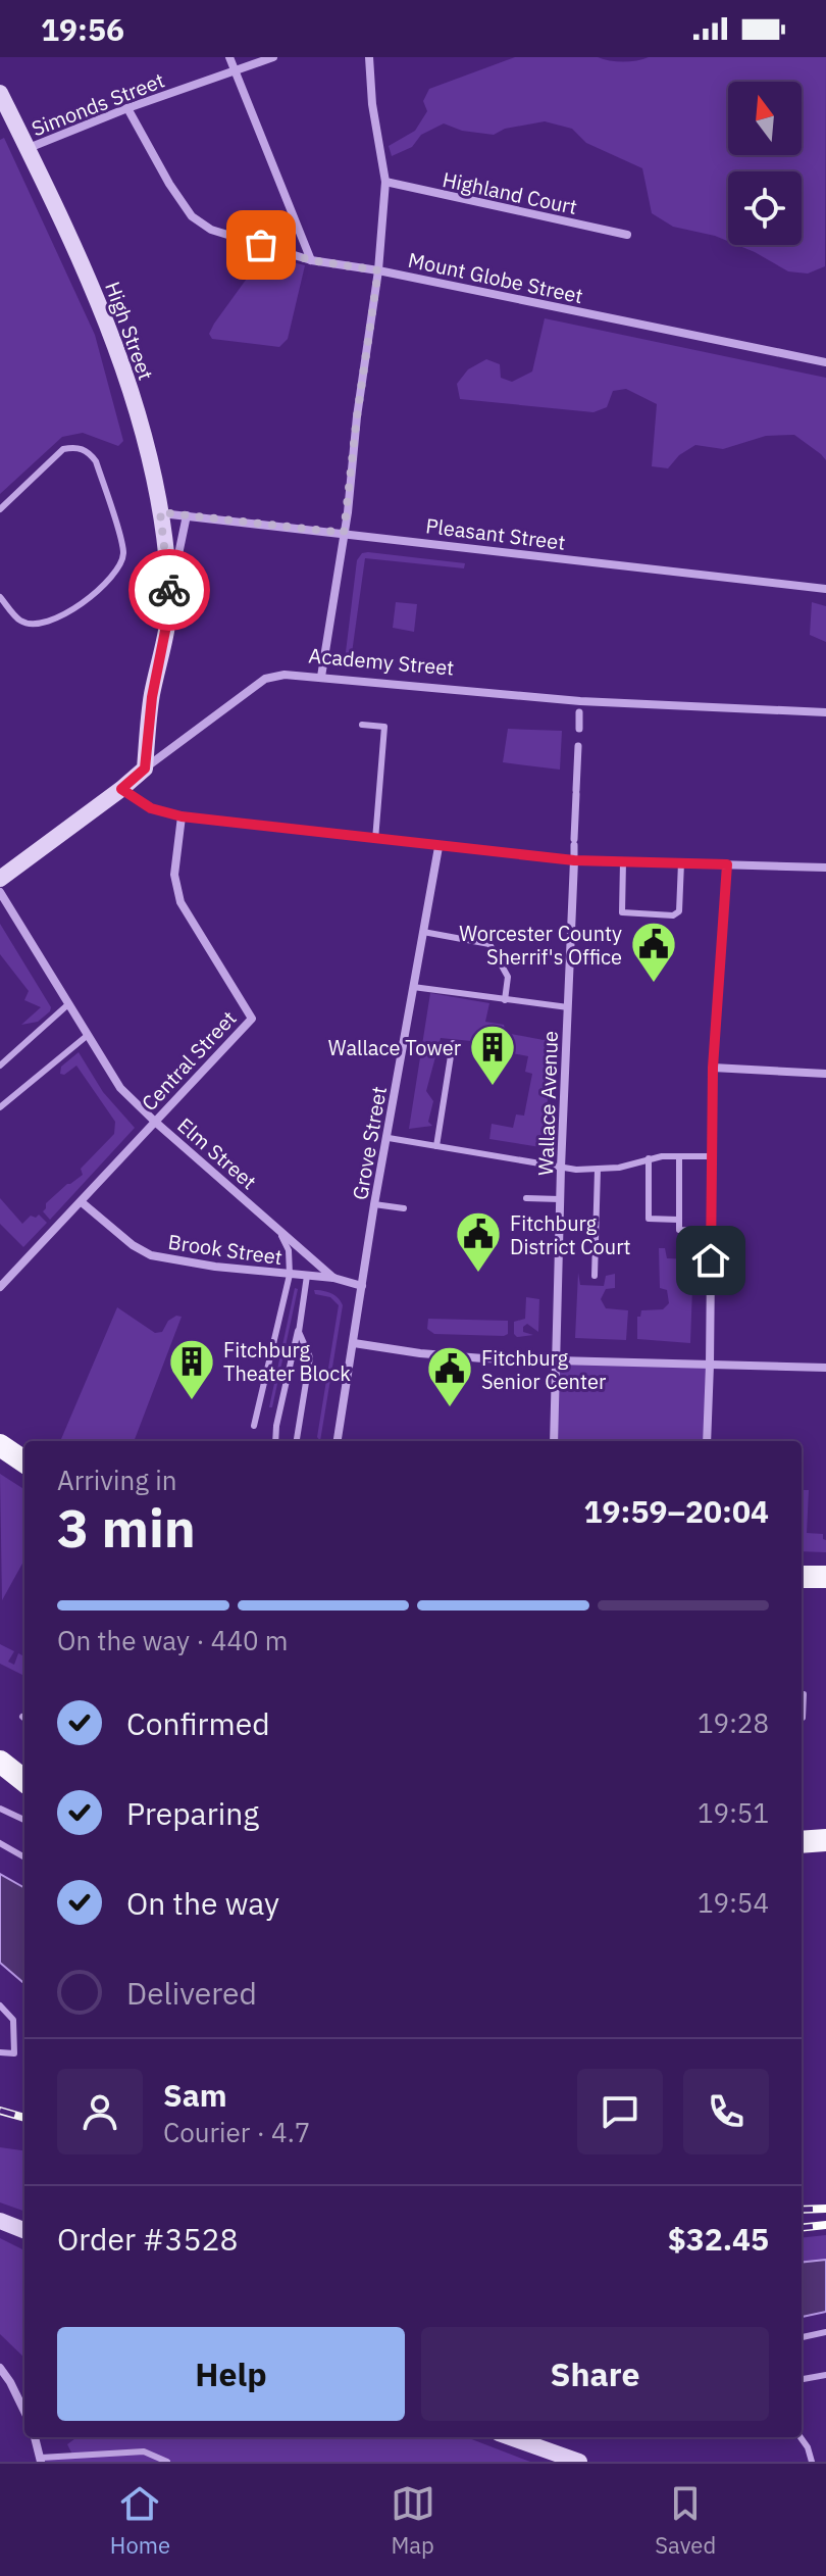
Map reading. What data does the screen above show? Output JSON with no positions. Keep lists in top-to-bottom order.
{
  "streets": {
    "main road": ["High Street", "Academy Street"],
    "street": [
      "Simonds Street",
      "Highland Court",
      "Mount Globe Street",
      "Pleasant Street",
      "Central Street",
      "Wallace Avenue",
      "Grove Street",
      "Elm Street",
      "Brook Street"
    ]
  },
  "crossings": [
    ["Simonds Street", "Mount Globe Street"],
    ["Simonds Street", "High Street"],
    ["High Street", "Pleasant Street"],
    ["High Street", "Academy Street"],
    ["Central Street", "Elm Street"],
    ["Central Street", "Brook Street"],
    ["Grove Street", "Elm Street"],
    ["Elm Street", "Brook Street"]
  ],
  "places": {
    "public building": ["Worcester County Sherrif's Office", "Fitchburg District Court", "Fitchburg Senior Center"],
    "building": ["Wallace Tower", "Fitchburg Theater Block"]
  },
  "north": "top",
  "page": {
    "status": "19:56",
    "heading": ["3 min", "Arriving in", "19:59–20:04"],
    "panel": [
      "Sam",
      "Courier · 4.7",
      "Order #3528",
      "$32.45"
    ],
    "bar": "On the way · 440 m",
    "list": [
      ["Confirmed", "19:28"],
      ["Preparing", "19:51"],
      ["On the way", "19:54"],
      "Delivered"
    ],
    "buttons": ["Help", "Share"],
    "tabs": ["Home", "Map", "Saved"]
  }
}
